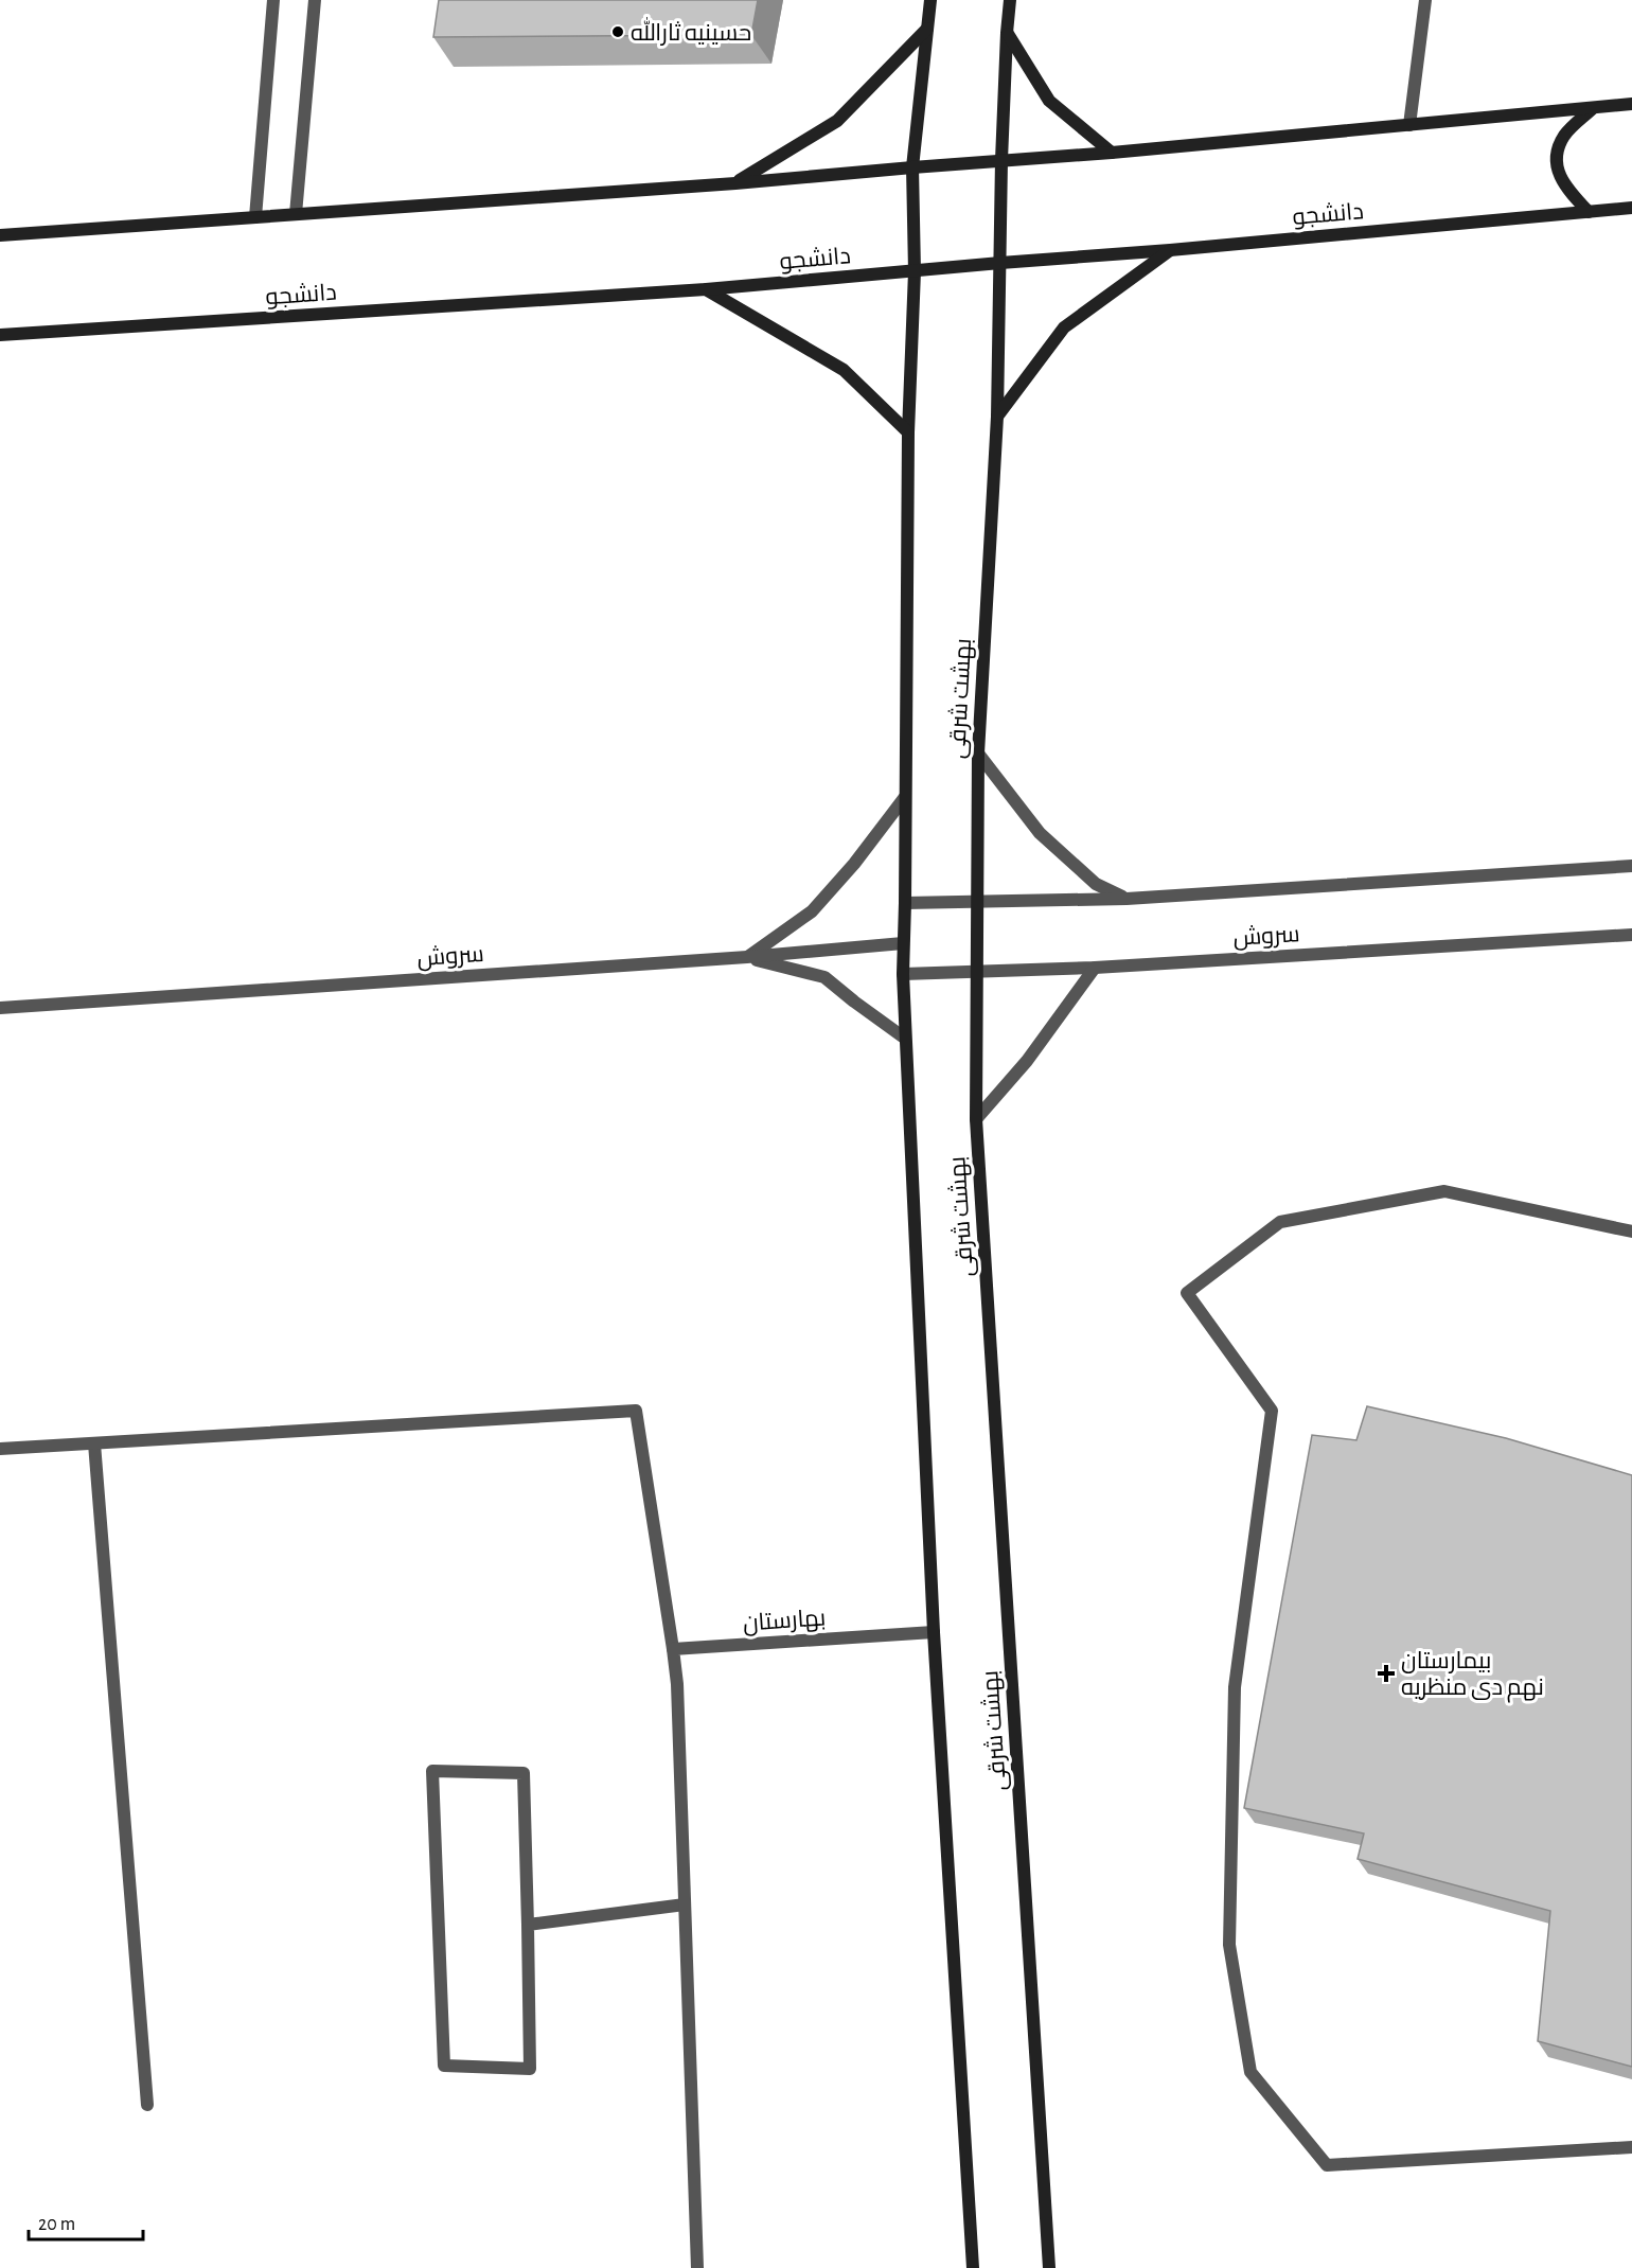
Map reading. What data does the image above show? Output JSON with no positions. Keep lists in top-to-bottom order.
{
  "streets": {
    "main road": ["دانشجو", "بهشت شرقی"],
    "street": ["سروش", "بهارستان"]
  },
  "crossings": [
    ["دانشجو", "بهشت شرقی"],
    ["بهشت شرقی", "سروش"],
    ["بهشت شرقی", "بهارستان"]
  ],
  "places": {
    "other": ["حسینیه ثارالله"],
    "health": ["بیمارستان نهم دی منظریه"]
  },
  "scale_bar": "20 m"
}
